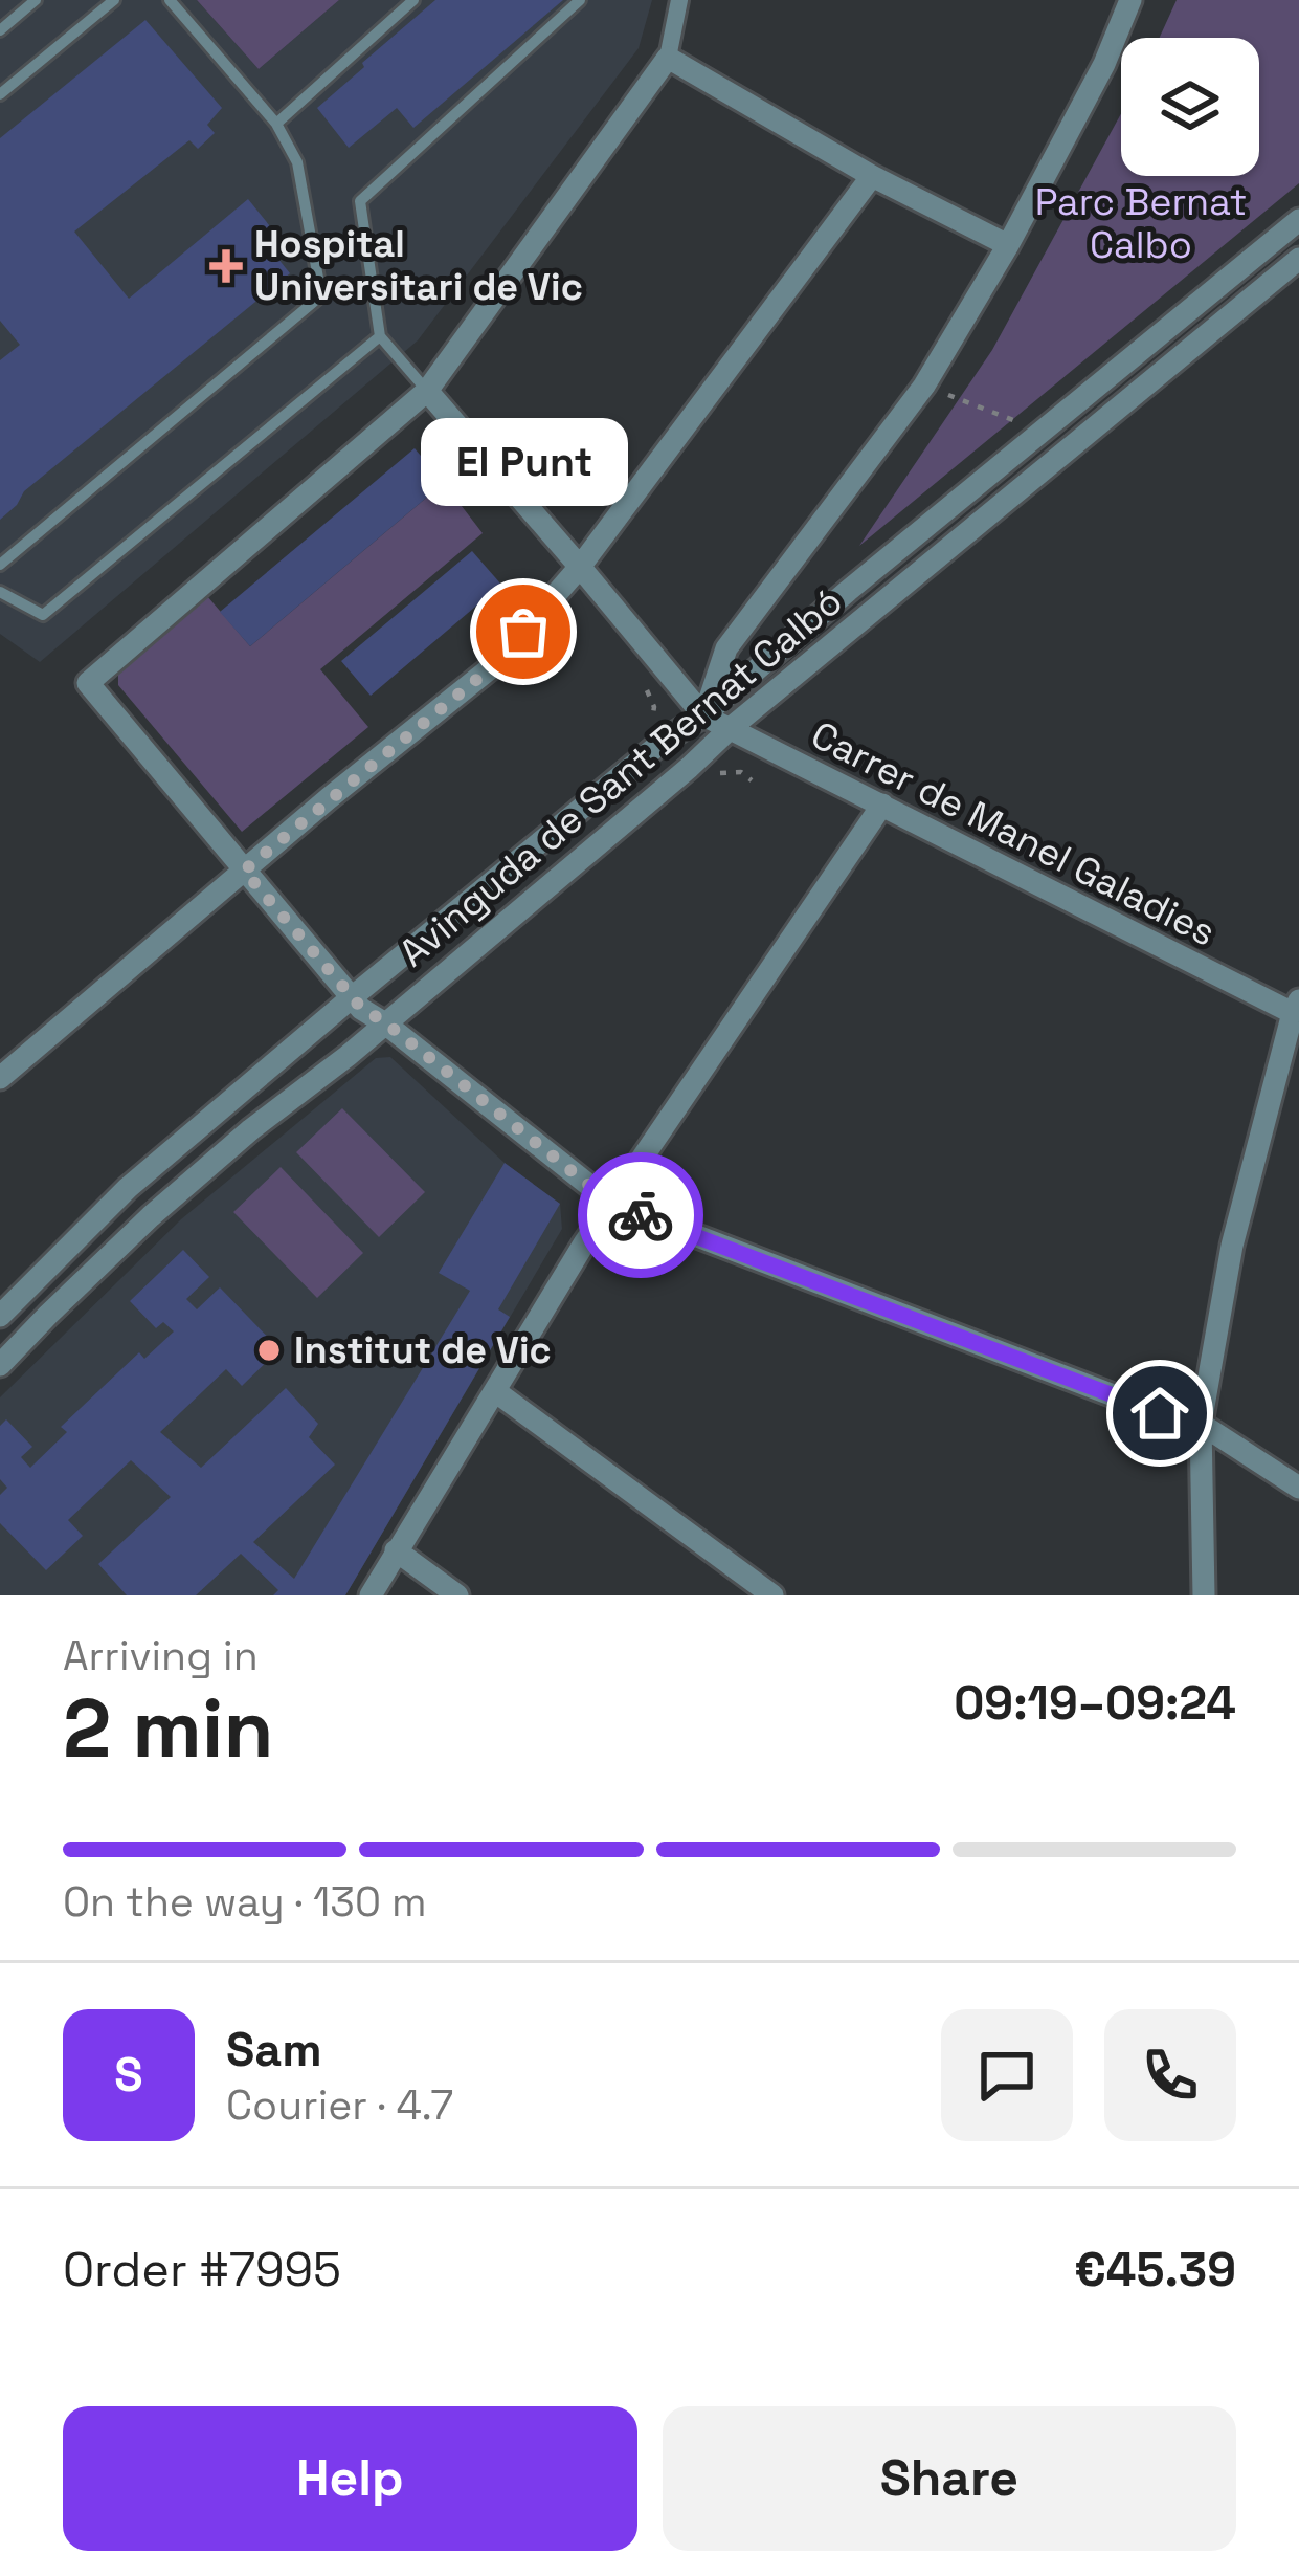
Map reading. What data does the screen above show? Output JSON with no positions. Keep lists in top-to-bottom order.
{
  "streets": {
    "street": ["Avinguda de Sant Bernat Calbó", "Carrer de Manel Galadies"]
  },
  "crossings": [
    ["Avinguda de Sant Bernat Calbó", "Carrer de Manel Galadies"]
  ],
  "parks": ["Parc Bernat Calbo"],
  "places": {
    "health": ["Hospital Universitari de Vic"],
    "other": ["El Punt", "Institut de Vic"]
  },
  "page": {
    "bubble": "El Punt",
    "heading": ["2 min", "Arriving in", "09:19–09:24"],
    "panel": [
      "Sam",
      "Courier · 4.7",
      "Order #7995",
      "€45.39"
    ],
    "bar": "On the way · 130 m",
    "round": "S",
    "buttons": ["Help", "Share"]
  }
}
